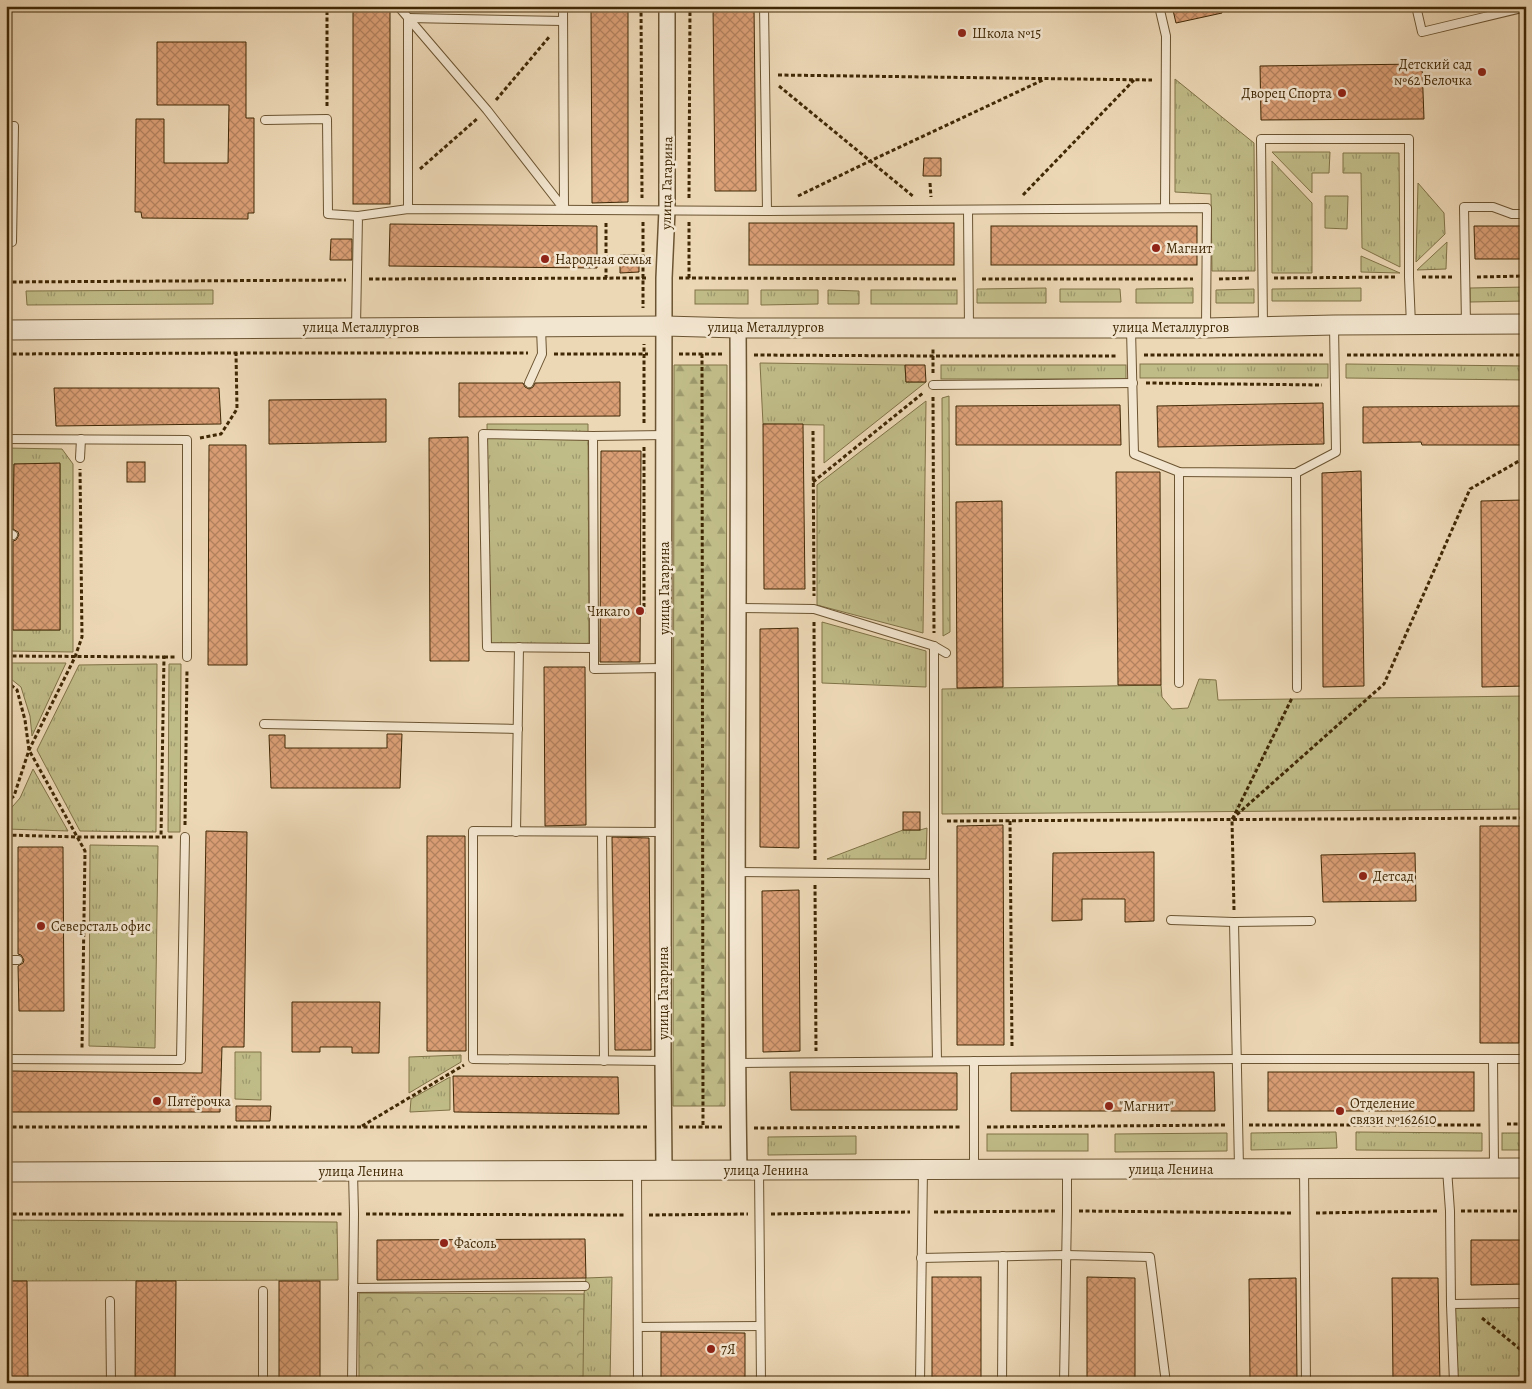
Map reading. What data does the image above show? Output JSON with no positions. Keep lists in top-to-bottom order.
{
  "streets": {
    "street": ["улица Гагарина", "улица Металлургов", "улица Ленина"]
  },
  "crossings": [
    ["улица Гагарина", "улица Металлургов"],
    ["улица Гагарина", "улица Ленина"]
  ],
  "places": [
    "Школа №15",
    "Детский сад №62 Белочка",
    "Дворец Спорта",
    "Магнит",
    "Народная семья",
    "Чикаго",
    "Детсад",
    "Северсталь офис",
    "Пятёрочка",
    "\"Магнит\"",
    "Отделение связи №162610",
    "Фасоль",
    "7Я"
  ]
}
